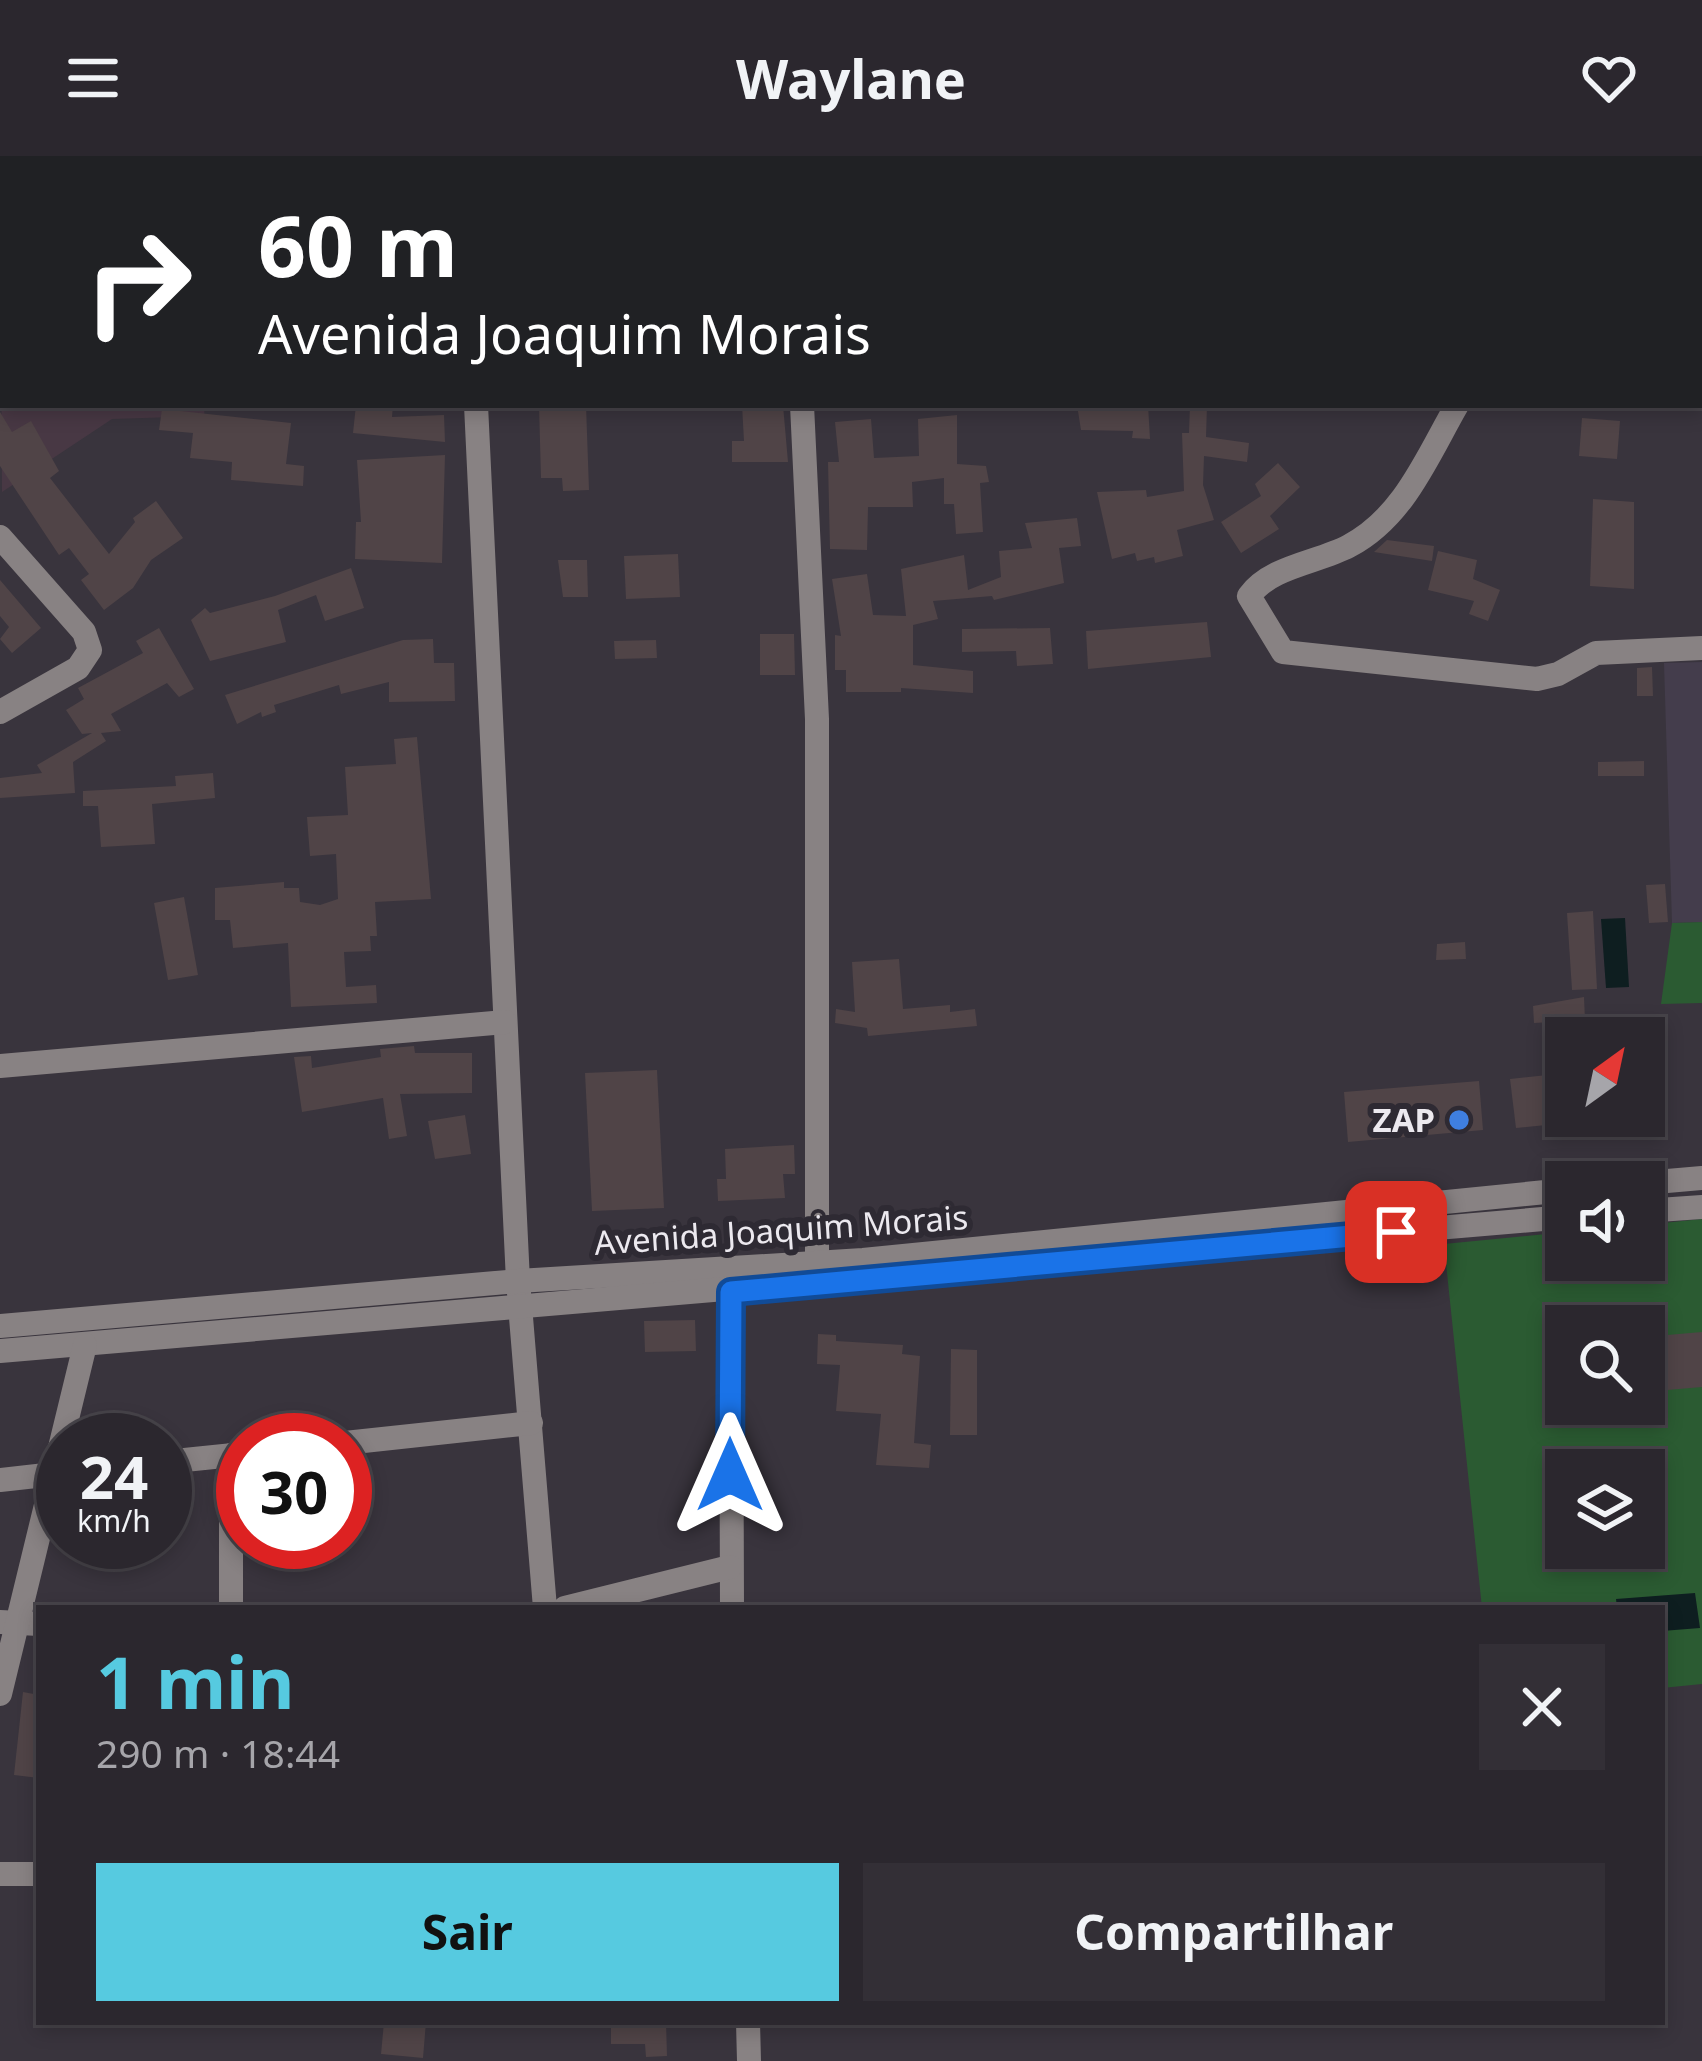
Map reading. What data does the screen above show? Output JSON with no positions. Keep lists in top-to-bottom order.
{
  "streets": {
    "street": ["Avenida Joaquim Morais"]
  },
  "places": ["ZAP"],
  "north": "top right",
  "page": {
    "header": "Waylane",
    "turn": ["60 m", "Avenida Joaquim Morais"],
    "speed": "24 km/h",
    "limit": "30",
    "heading": ["1 min", "290 m · 18:44"],
    "buttons": ["Sair", "Compartilhar"]
  }
}
